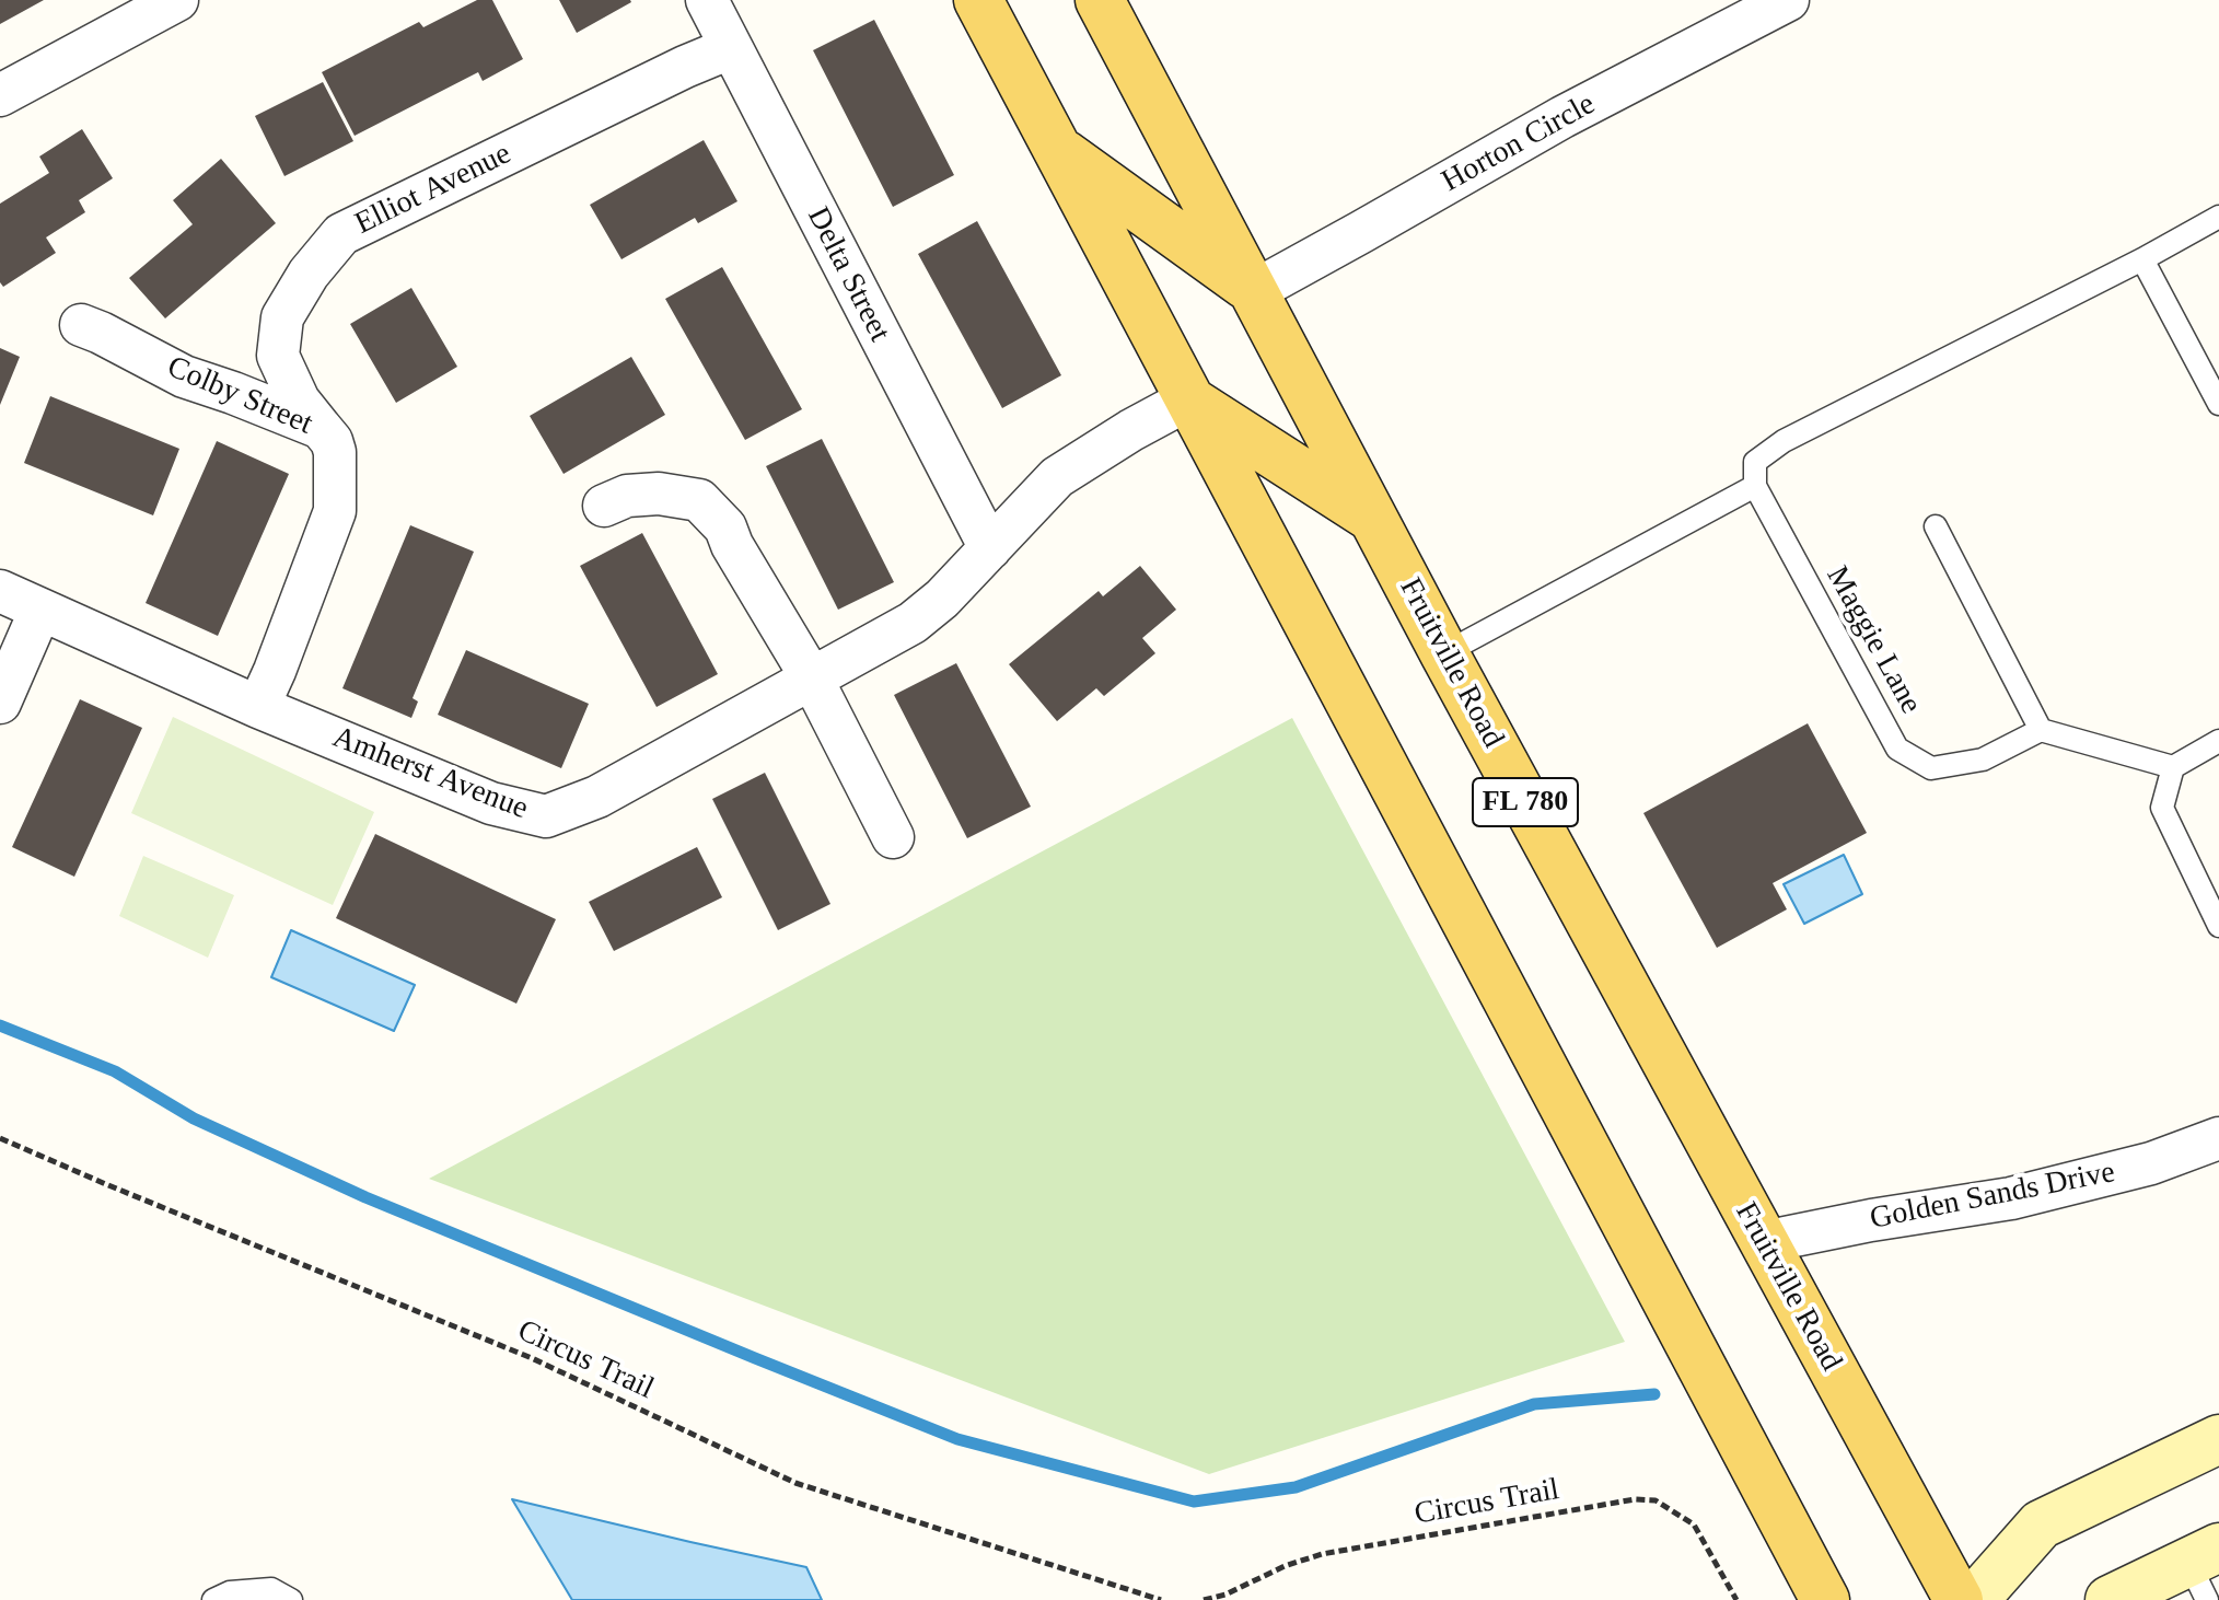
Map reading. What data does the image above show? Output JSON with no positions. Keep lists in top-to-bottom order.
{
  "streets": {
    "main road": ["Fruitville Road", "FL 780"],
    "street": [
      "Horton Circle",
      "Elliot Avenue",
      "Delta Street",
      "Colby Street",
      "Amherst Avenue",
      "Golden Sands Drive"
    ],
    "lane": ["Maggie Lane"],
    "path": ["Circus Trail"]
  },
  "crossings": [
    ["Horton Circle", "Fruitville Road"],
    ["Elliot Avenue", "Delta Street"],
    ["Elliot Avenue", "Colby Street"],
    ["Delta Street", "Amherst Avenue"],
    ["Colby Street", "Amherst Avenue"],
    ["Fruitville Road", "Golden Sands Drive"]
  ]
}
